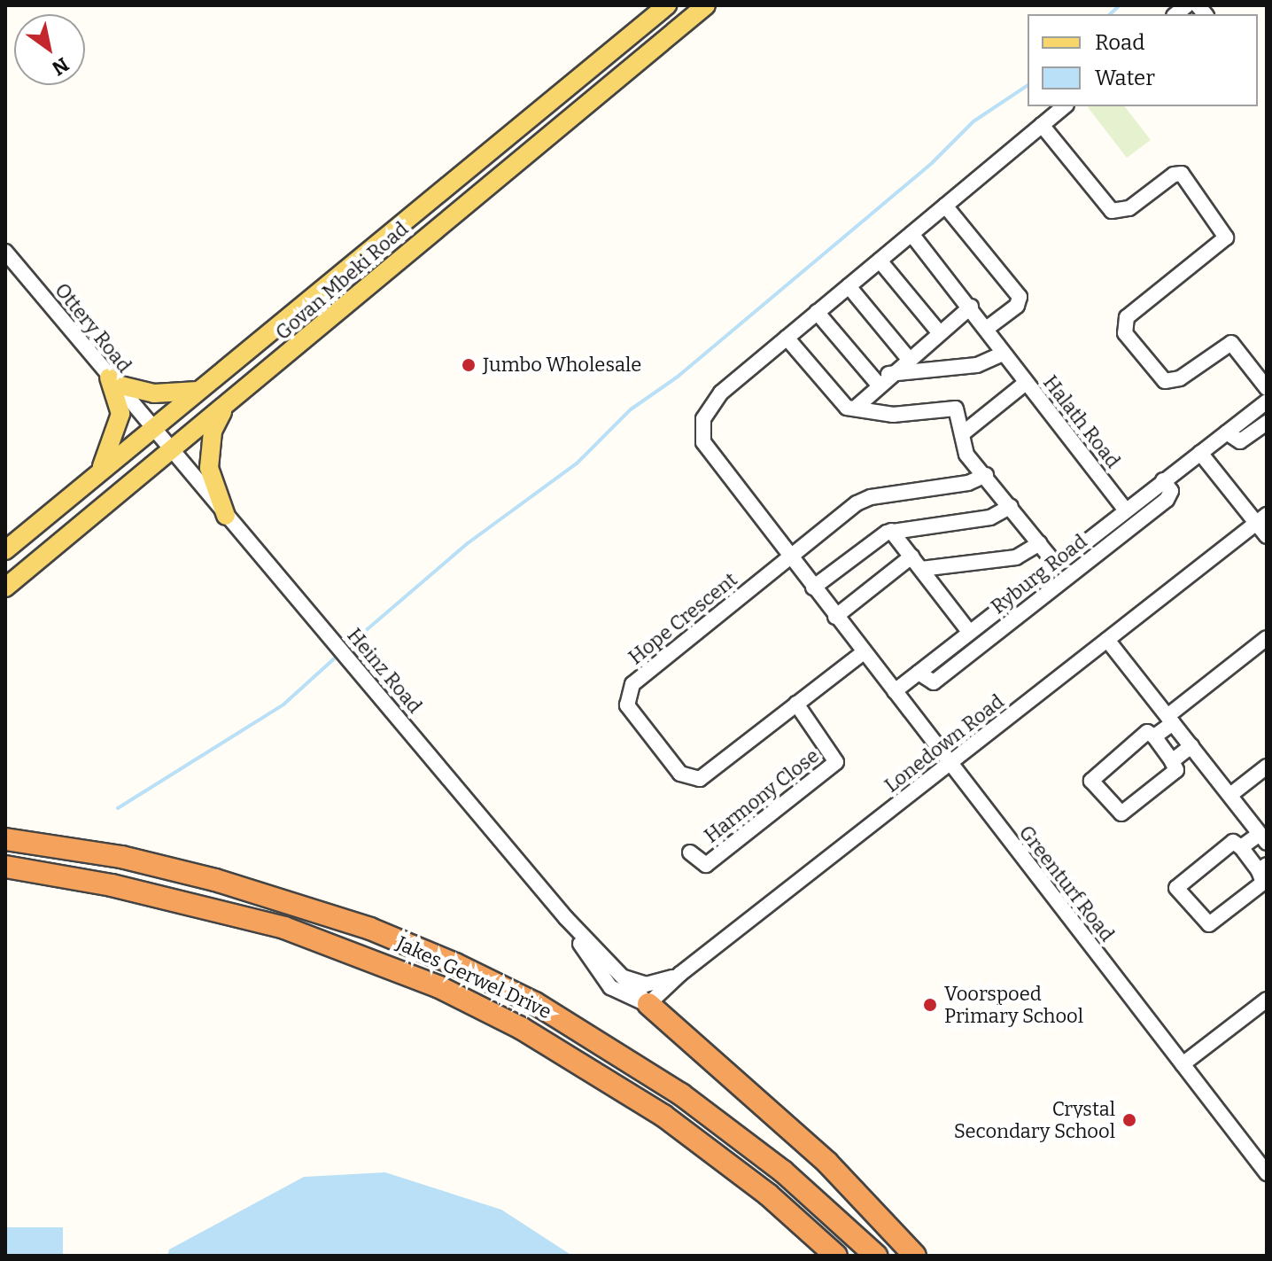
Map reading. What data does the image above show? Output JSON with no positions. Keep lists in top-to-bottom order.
{
  "streets": {
    "highway": ["Jakes Gerwel Drive"],
    "main road": ["Govan Mbeki Road"],
    "street": [
      "Ottery Road",
      "Halath Road",
      "Ryburg Road",
      "Hope Crescent",
      "Heinz Road",
      "Lonedown Road",
      "Harmony Close",
      "Greenturf Road"
    ]
  },
  "crossings": [
    ["Govan Mbeki Road", "Ottery Road"],
    ["Govan Mbeki Road", "Heinz Road"],
    ["Ottery Road", "Heinz Road"],
    ["Halath Road", "Ryburg Road"],
    ["Ryburg Road", "Greenturf Road"],
    ["Hope Crescent", "Harmony Close"],
    ["Hope Crescent", "Greenturf Road"],
    ["Heinz Road", "Lonedown Road"],
    ["Lonedown Road", "Greenturf Road"]
  ],
  "places": ["Jumbo Wholesale", "Voorspoed Primary School", "Crystal Secondary School"],
  "legend": ["Road", "Water"],
  "north": "bottom right"
}
